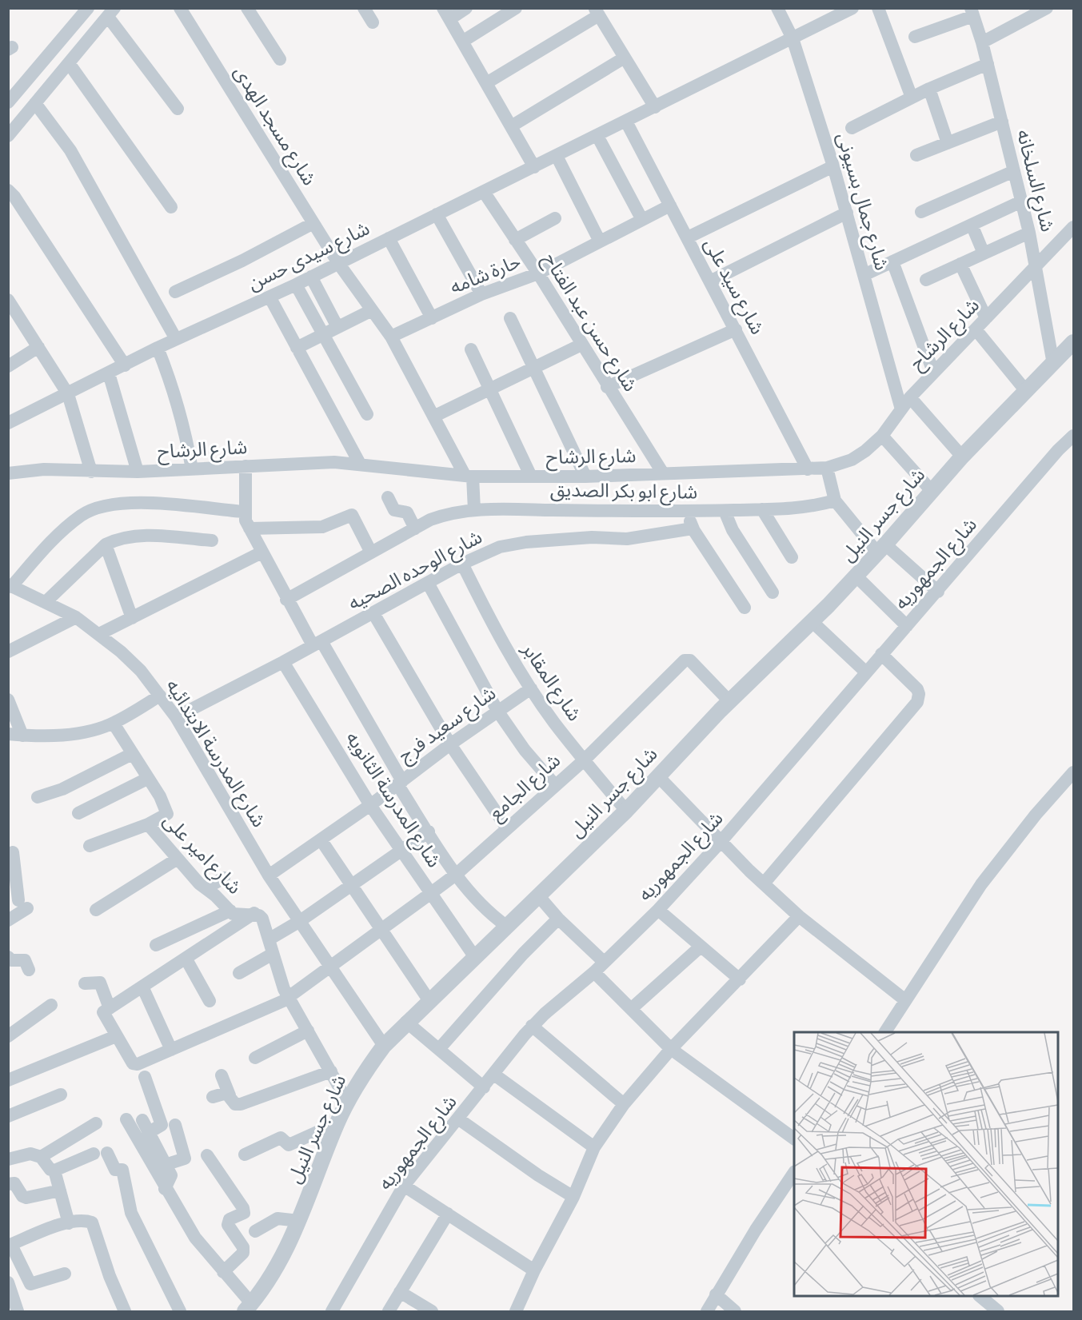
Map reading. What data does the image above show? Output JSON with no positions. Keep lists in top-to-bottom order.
{
  "streets": {
    "street": [
      "شارع مسجد الهدى",
      "شارع السلخانه",
      "شارع جمال بسيونى",
      "شارع سيدى حسن",
      "حارة شامه",
      "شارع سيد على",
      "شارع حسن عبد الفتاح",
      "شارع الرشاح",
      "شارع ابو بكر الصديق",
      "شارع جسر النيل",
      "شارع الجمهوريه",
      "شارع الوحده الصحيه",
      "شارع المقابر",
      "شارع سعيد فرج",
      "شارع المدرسة الابتدائيه",
      "شارع الجامع",
      "شارع المدرسة الثانويه",
      "شارع امير على"
    ]
  },
  "crossings": [
    ["شارع مسجد الهدى", "شارع سيدى حسن"],
    ["شارع مسجد الهدى", "حارة شامه"],
    ["شارع مسجد الهدى", "شارع الرشاح"],
    ["شارع السلخانه", "شارع الرشاح"],
    ["شارع السلخانه", "شارع جسر النيل"],
    ["شارع جمال بسيونى", "شارع سيدى حسن"],
    ["شارع جمال بسيونى", "شارع الرشاح"],
    ["شارع سيدى حسن", "شارع سيد على"],
    ["شارع سيدى حسن", "شارع حسن عبد الفتاح"],
    ["حارة شامه", "شارع سيد على"],
    ["حارة شامه", "شارع حسن عبد الفتاح"],
    ["شارع سيد على", "شارع الرشاح"],
    ["شارع حسن عبد الفتاح", "شارع الرشاح"],
    ["شارع جسر النيل", "شارع المقابر"],
    ["شارع جسر النيل", "شارع المدرسة الابتدائيه"],
    ["شارع جسر النيل", "شارع الجامع"],
    ["شارع جسر النيل", "شارع المدرسة الثانويه"],
    ["شارع جسر النيل", "شارع امير على"],
    ["شارع الوحده الصحيه", "شارع المقابر"],
    ["شارع الوحده الصحيه", "شارع المدرسة الابتدائيه"],
    ["شارع الوحده الصحيه", "شارع المدرسة الثانويه"],
    ["شارع المقابر", "شارع سعيد فرج"],
    ["شارع المقابر", "شارع الجامع"],
    ["شارع سعيد فرج", "شارع المدرسة الابتدائيه"],
    ["شارع سعيد فرج", "شارع المدرسة الثانويه"],
    ["شارع المدرسة الابتدائيه", "شارع الجامع"],
    ["شارع الجامع", "شارع المدرسة الثانويه"]
  ]
}
